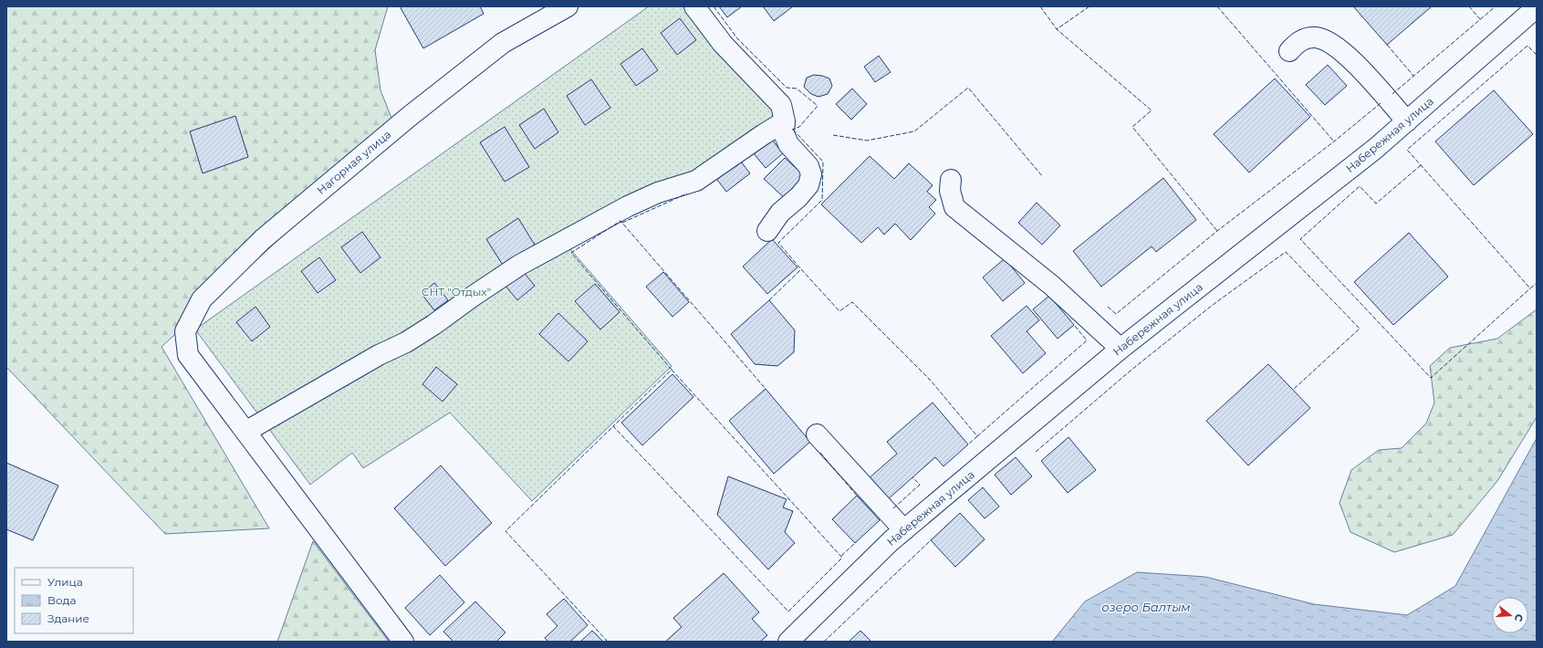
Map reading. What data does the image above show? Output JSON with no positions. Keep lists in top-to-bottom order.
{
  "streets": {
    "street": ["Набережная улица", "Нагорная улица"]
  },
  "water": ["озеро Балтым"],
  "parks": ["СНТ \"Отдых\""],
  "legend": ["Улица", "Вода", "Здание"],
  "north": "right"
}
